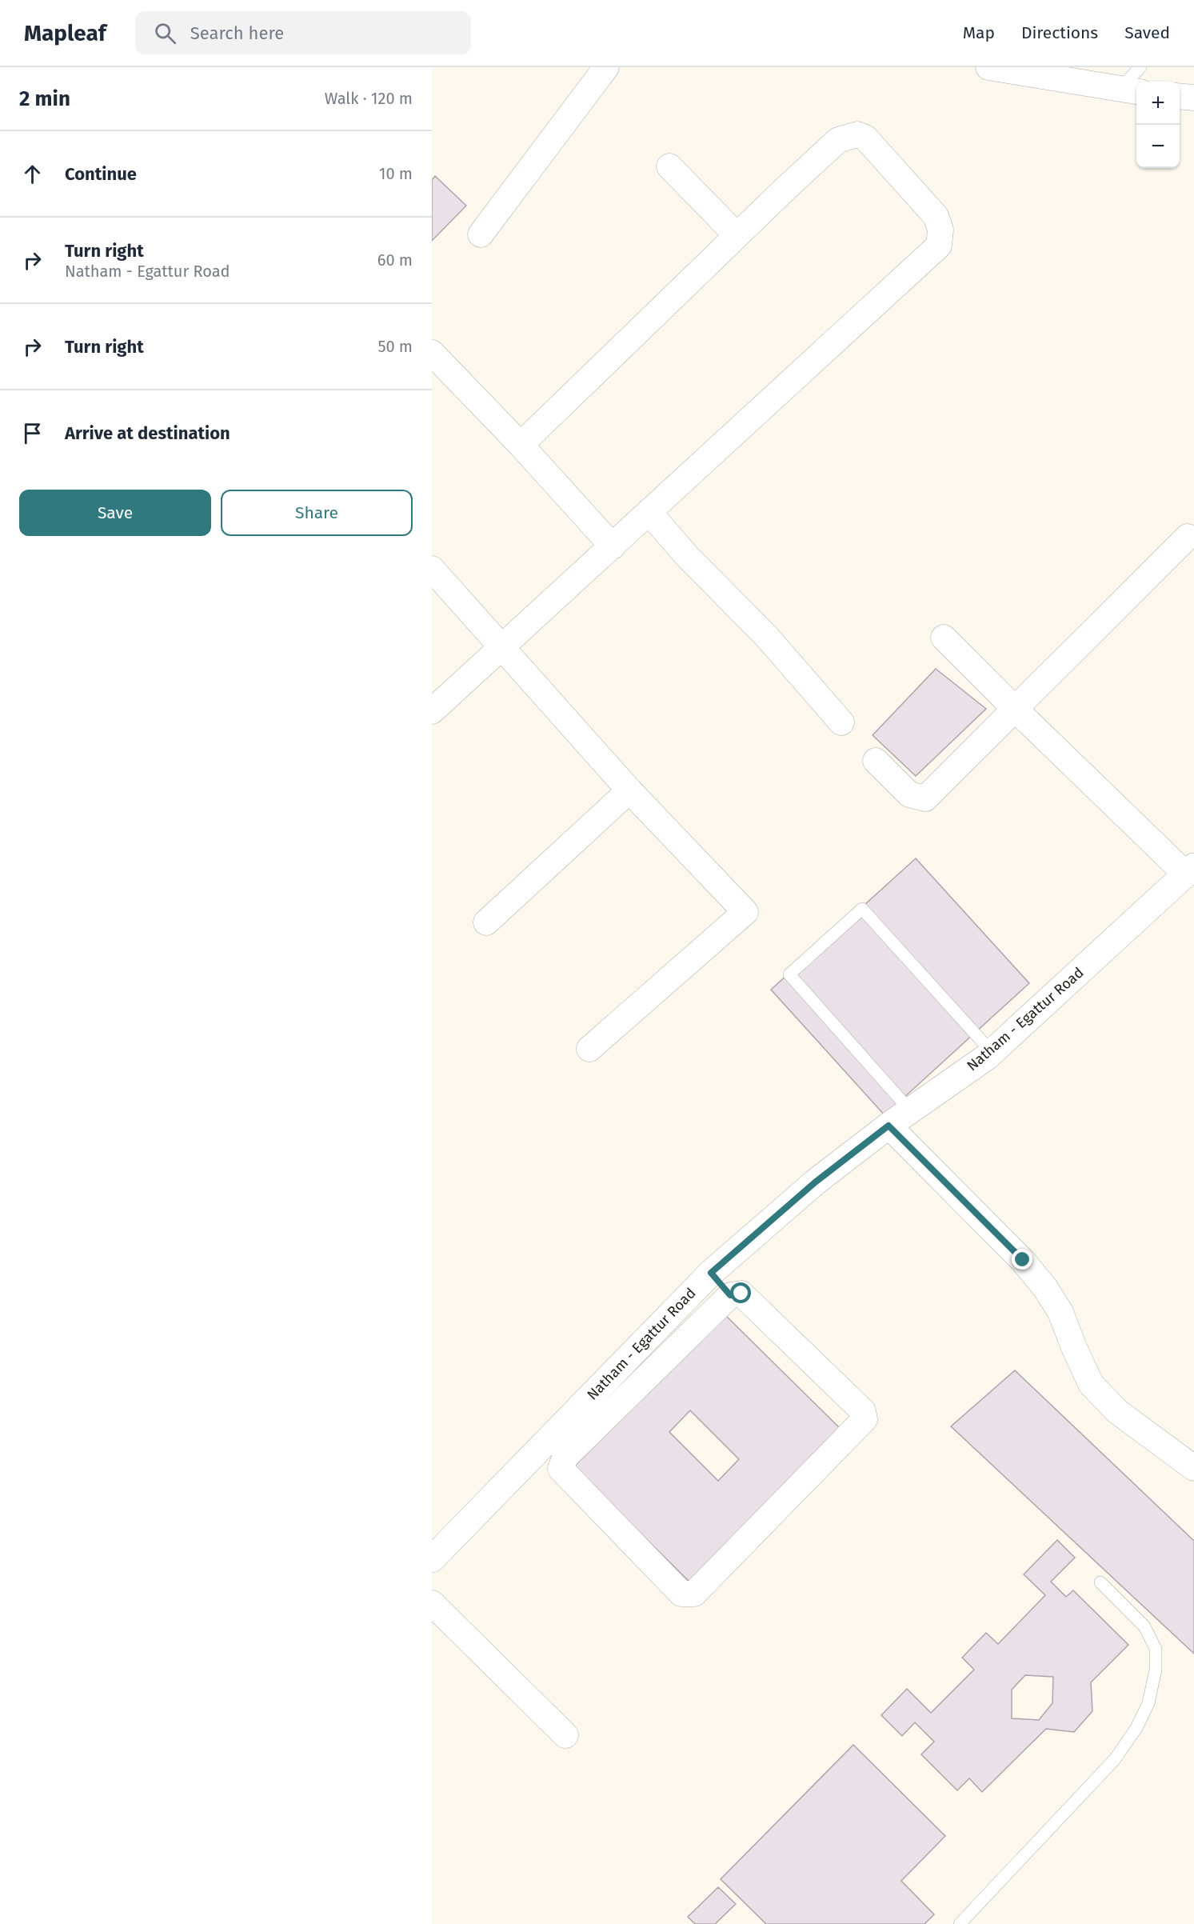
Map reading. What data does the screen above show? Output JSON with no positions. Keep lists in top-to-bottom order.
{
  "streets": {
    "street": ["Natham - Egattur Road"]
  },
  "page": {
    "header": "Mapleaf",
    "search": "Search here",
    "nav": ["Map", "Directions", "Saved"],
    "heading": ["2 min", "Walk · 120 m"],
    "map_buttons": ["+", "−"],
    "list": [
      ["Continue", "10 m"],
      ["Turn right", "Natham - Egattur Road", "60 m"],
      ["Turn right", "50 m"],
      "Arrive at destination"
    ],
    "buttons": ["Save", "Share"]
  }
}
